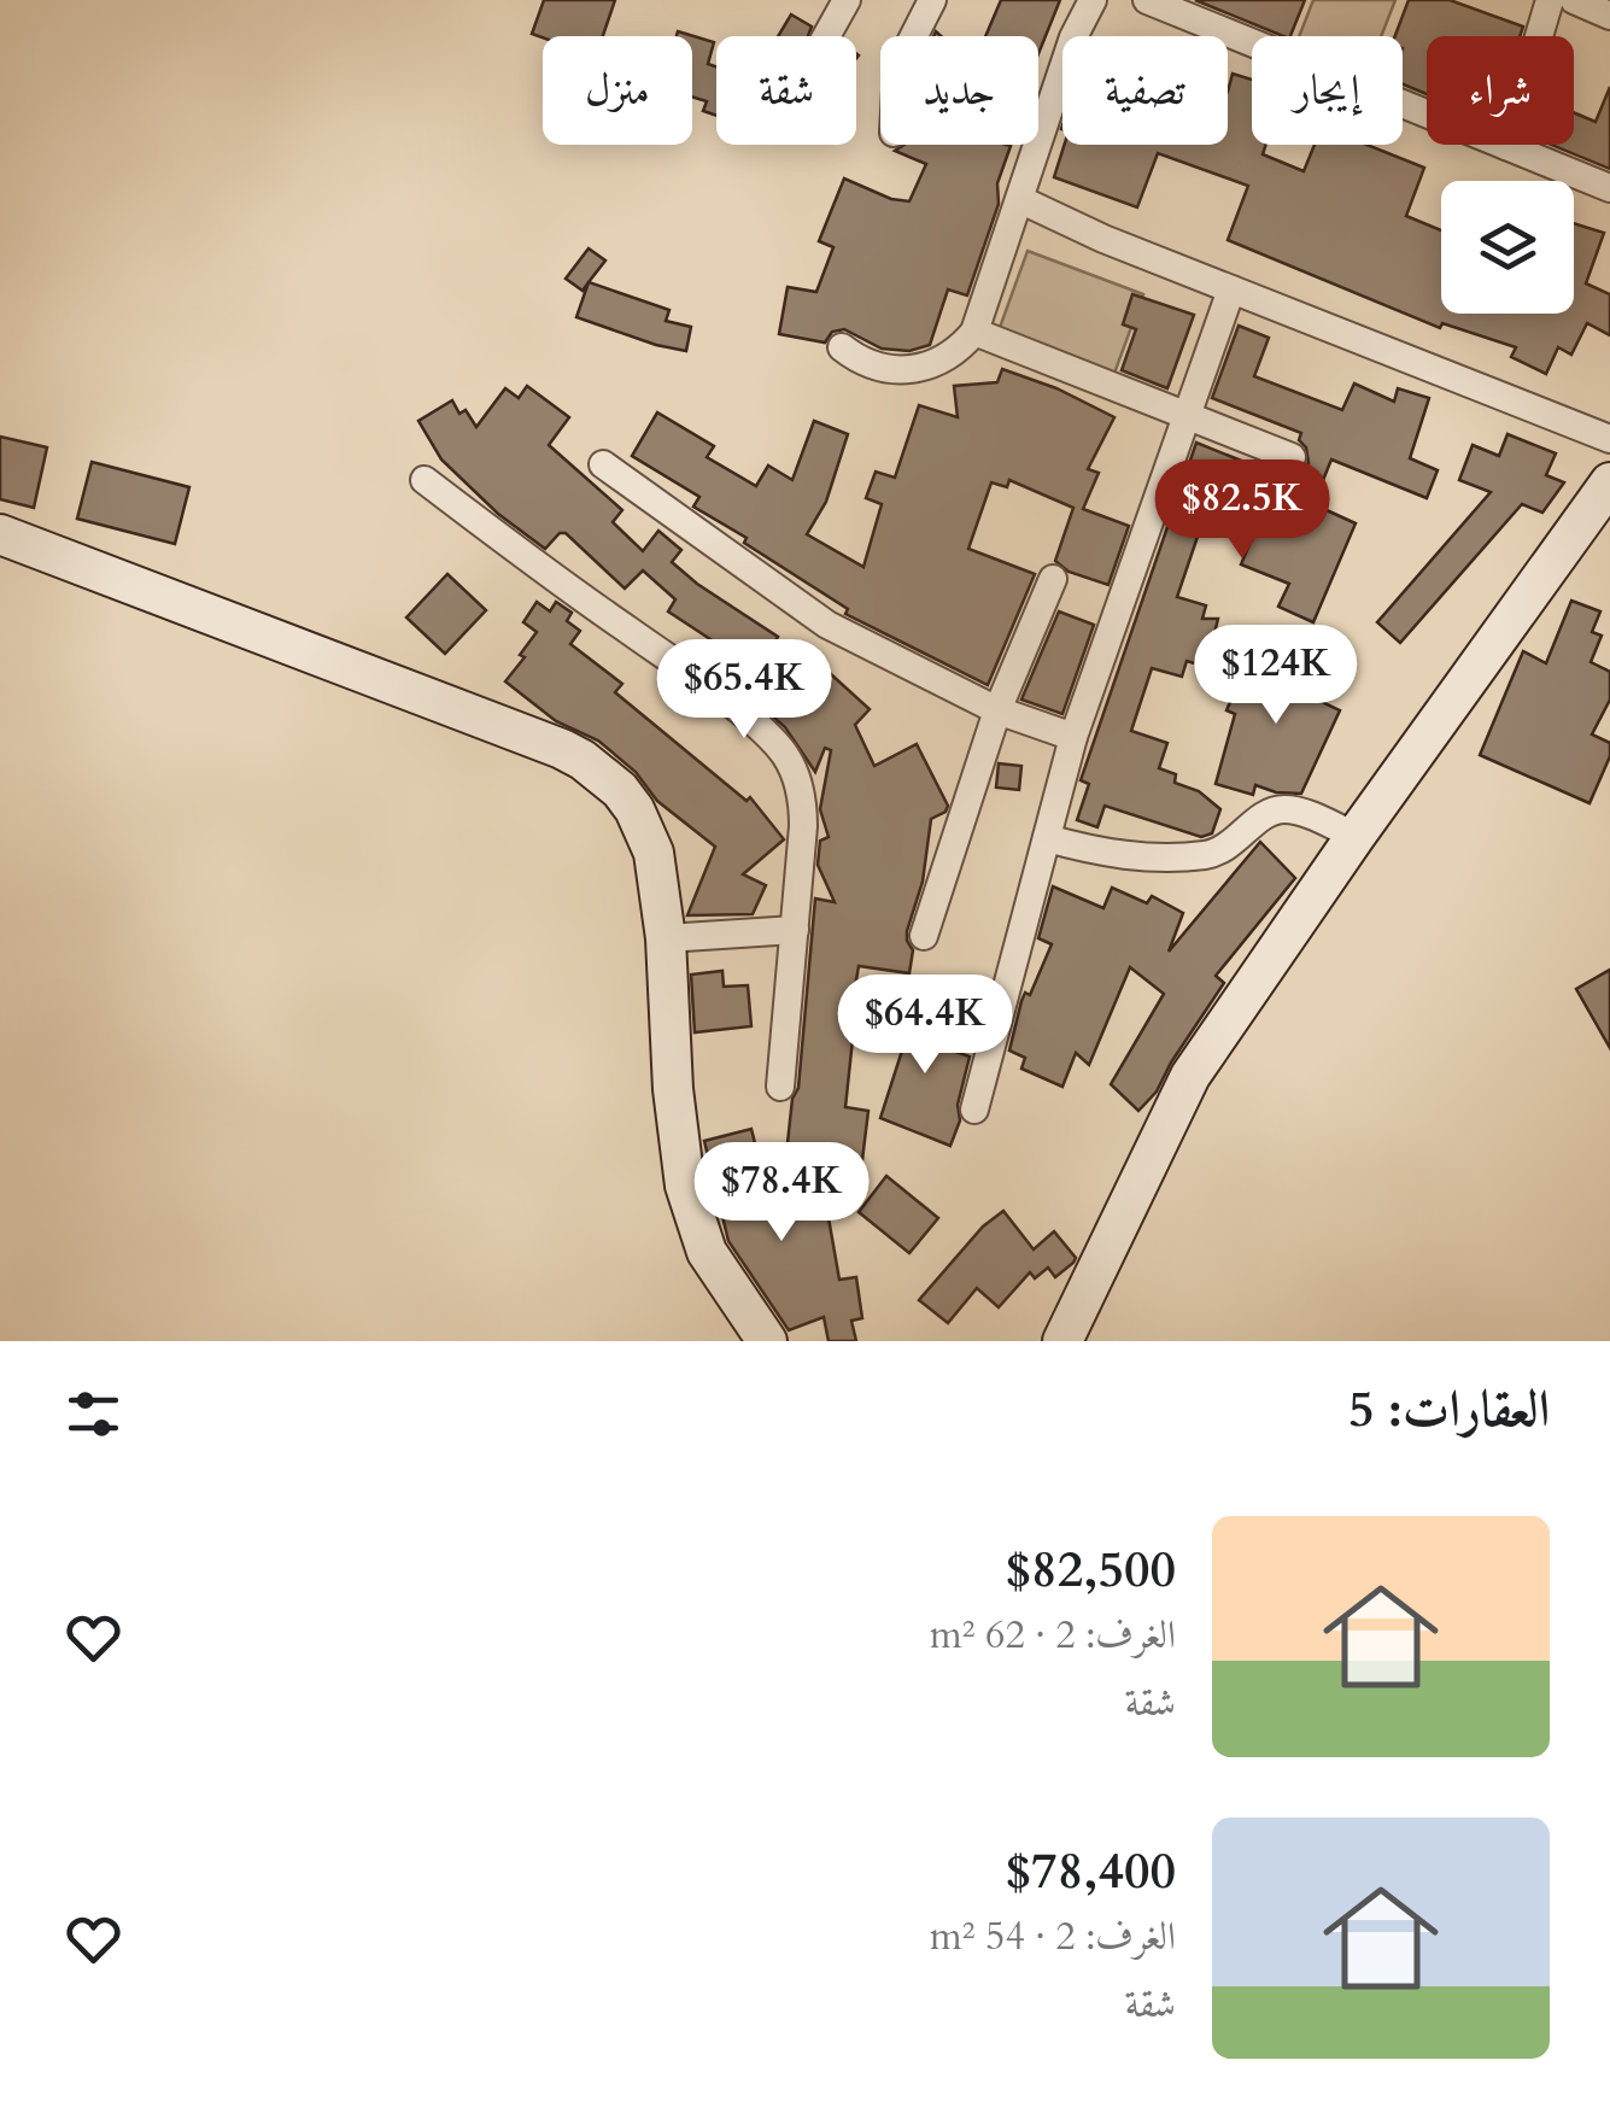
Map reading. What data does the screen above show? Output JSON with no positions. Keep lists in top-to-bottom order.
{
  "page": {
    "chip": [
      "شراء",
      "إيجار",
      "تصفية",
      "جديد",
      "شقة",
      "منزل"
    ],
    "price": [
      "$82.5K",
      "$124K",
      "$65.4K",
      "$64.4K",
      "$78.4K"
    ],
    "heading": "العقارات: 5",
    "list": [
      {
        "name": "$82,500",
        "note": "الغرف: 2 · 62 m² · شقة"
      },
      {
        "name": "$78,400",
        "note": "الغرف: 2 · 54 m² · شقة"
      }
    ]
  }
}
